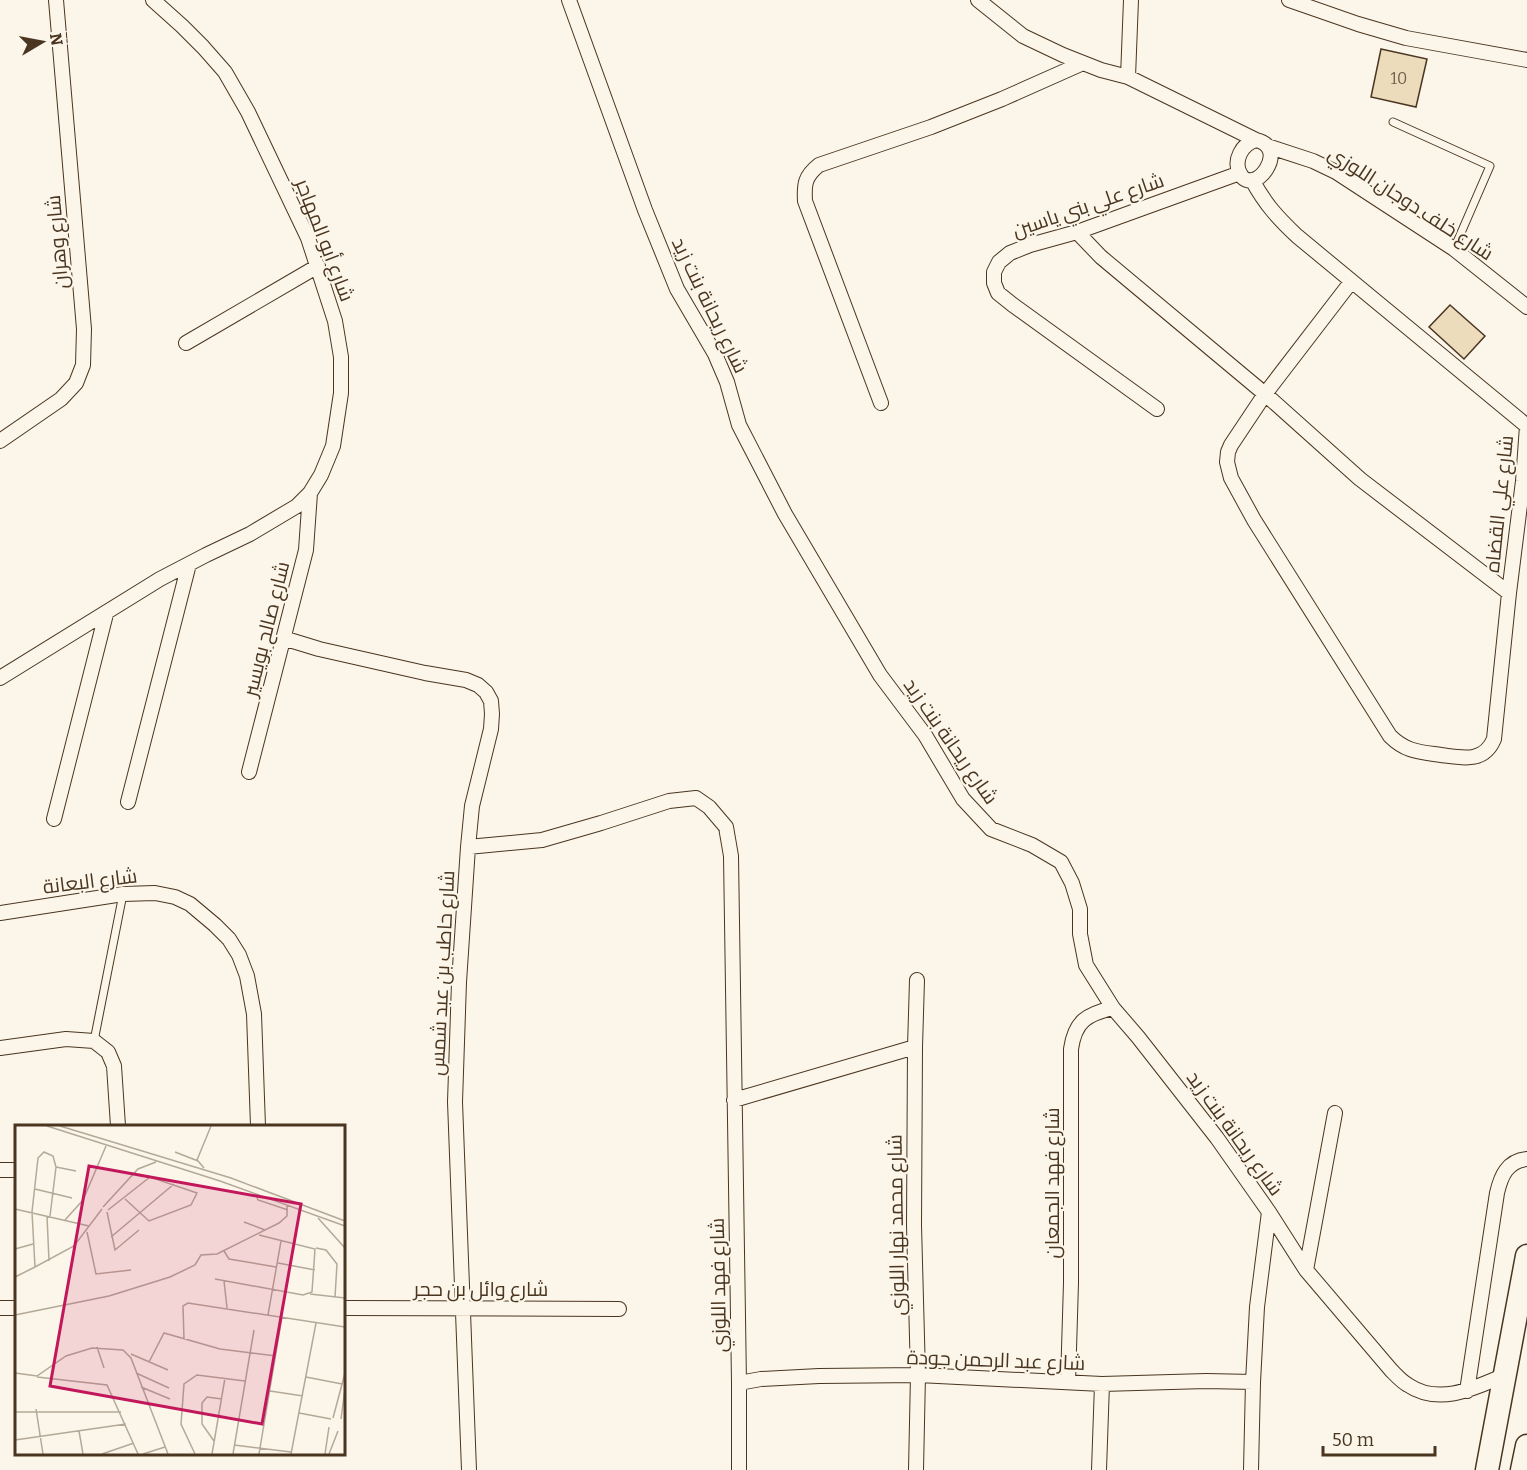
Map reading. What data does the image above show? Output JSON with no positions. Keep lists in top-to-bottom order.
{
  "streets": {
    "street": [
      "شارع خلف دوجان اللوزي",
      "شارع علي بني ياسين",
      "شارع أبو المهاجر",
      "شارع وهران",
      "شارع ريحانة بنت زيد",
      "شارع علي القضاه",
      "شارع صالح بويسير",
      "شارع البعانة",
      "شارع حاطب بن عبد شمس",
      "شارع فهد الجمعان",
      "شارع محمد نهار اللوزي",
      "شارع فهد اللوزي",
      "شارع وائل بن حجر",
      "شارع عبد الرحمن جودة"
    ]
  },
  "crossings": [
    ["شارع خلف دوجان اللوزي", "شارع علي بني ياسين"],
    ["شارع خلف دوجان اللوزي", "شارع علي القضاه"],
    ["شارع علي بني ياسين", "شارع علي القضاه"],
    ["شارع أبو المهاجر", "شارع صالح بويسير"],
    ["شارع ريحانة بنت زيد", "شارع فهد الجمعان"],
    ["شارع صالح بويسير", "شارع حاطب بن عبد شمس"],
    ["شارع حاطب بن عبد شمس", "شارع فهد اللوزي"],
    ["شارع حاطب بن عبد شمس", "شارع وائل بن حجر"],
    ["شارع فهد الجمعان", "شارع عبد الرحمن جودة"],
    ["شارع محمد نهار اللوزي", "شارع عبد الرحمن جودة"],
    ["شارع فهد اللوزي", "شارع عبد الرحمن جودة"]
  ],
  "house_numbers": ["10"],
  "scale_bar": "50 m",
  "north": "right"
}
